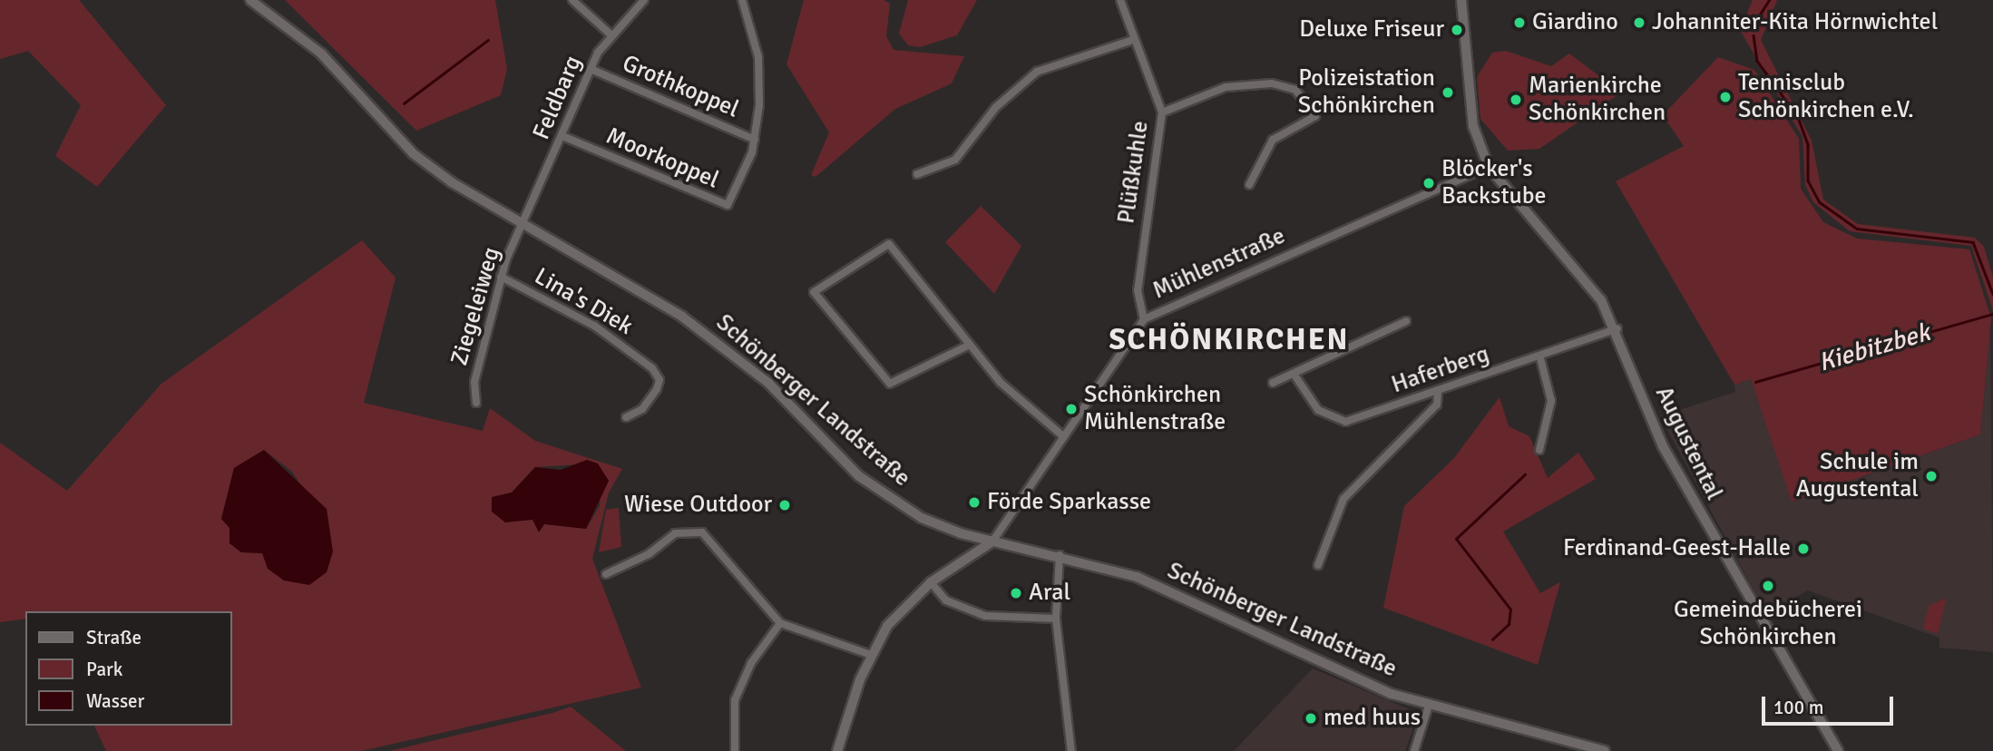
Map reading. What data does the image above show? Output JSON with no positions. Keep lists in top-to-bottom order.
{
  "streets": {
    "main road": ["Schönberger Landstraße"],
    "street": [
      "Grothkoppel",
      "Feldbarg",
      "Moorkoppel",
      "Plüßkuhle",
      "Mühlenstraße",
      "Lina's Diek",
      "Ziegeleiweg",
      "Haferberg",
      "Augustental"
    ]
  },
  "crossings": [
    ["Grothkoppel", "Feldbarg"],
    ["Grothkoppel", "Moorkoppel"],
    ["Feldbarg", "Moorkoppel"],
    ["Feldbarg", "Ziegeleiweg"],
    ["Feldbarg", "Schönberger Landstraße"],
    ["Plüßkuhle", "Mühlenstraße"],
    ["Mühlenstraße", "Schönberger Landstraße"],
    ["Mühlenstraße", "Augustental"],
    ["Lina's Diek", "Ziegeleiweg"],
    ["Ziegeleiweg", "Schönberger Landstraße"],
    ["Haferberg", "Augustental"]
  ],
  "districts": ["SCHÖNKIRCHEN"],
  "water": ["Kiebitzbek"],
  "places": [
    "Giardino",
    "Johanniter-Kita Hörnwichtel",
    "Deluxe Friseur",
    "Polizeistation Schönkirchen",
    "Tennisclub Schönkirchen e.V.",
    "Marienkirche Schönkirchen",
    "Blöcker's Backstube",
    "Schönkirchen Mühlenstraße",
    "Schule im Augustental",
    "Förde Sparkasse",
    "Wiese Outdoor",
    "Ferdinand-Geest-Halle",
    "Gemeindebücherei Schönkirchen",
    "Aral",
    "med huus"
  ],
  "legend": ["Straße", "Park", "Wasser"],
  "scale_bar": "100 m"
}
